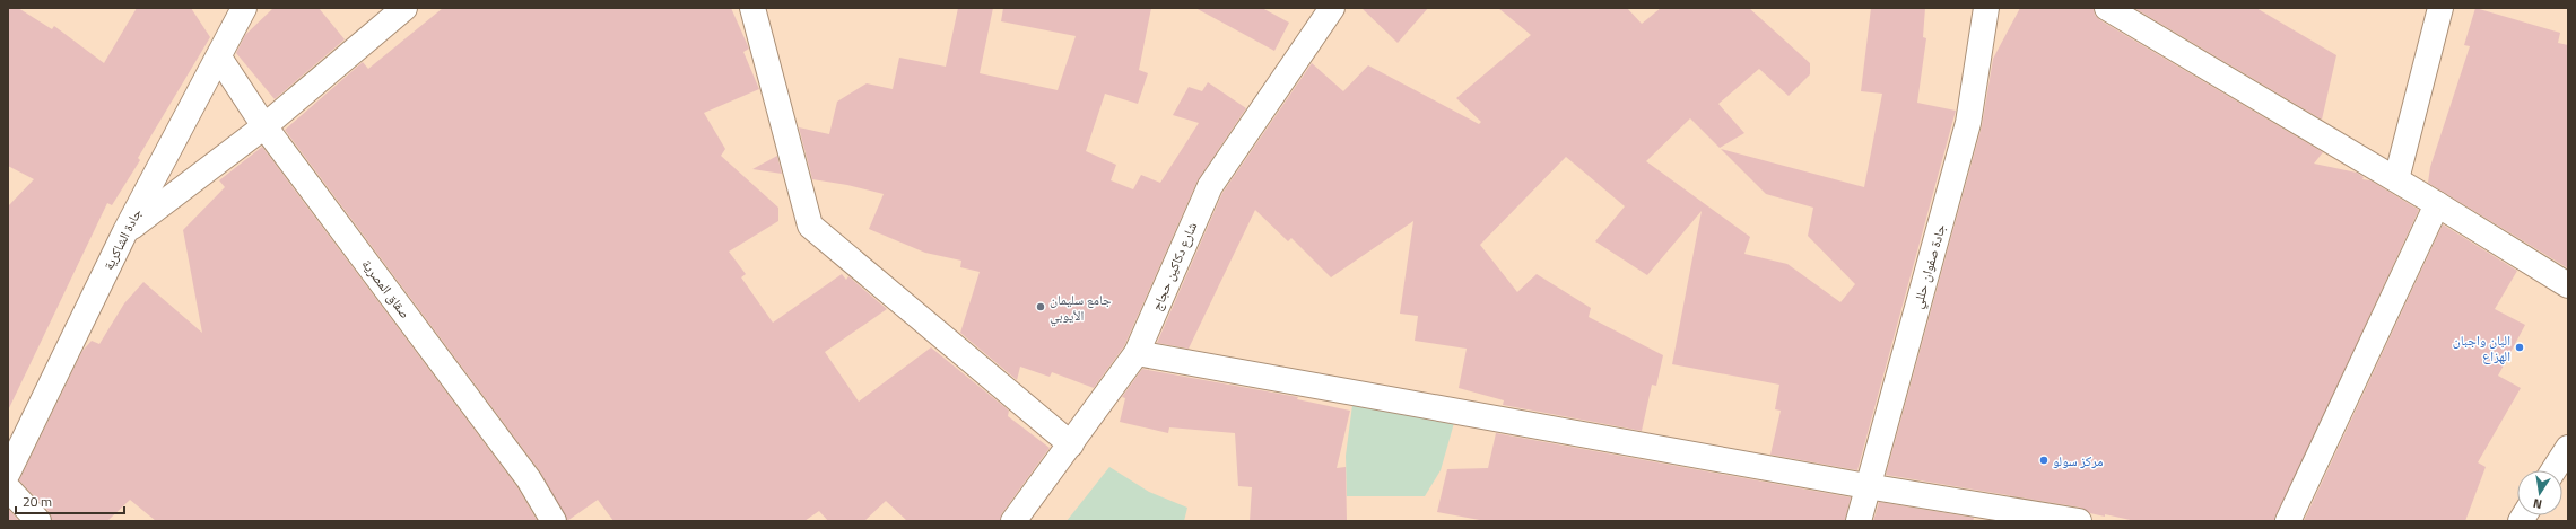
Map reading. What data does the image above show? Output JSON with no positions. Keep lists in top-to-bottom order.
{
  "streets": {
    "street": [
      "جادة الشاكرية",
      "شارع دكاكين حجاج",
      "جادة صفوان حللي",
      "صقاق المصرية"
    ]
  },
  "crossings": [
    ["جادة الشاكرية", "صقاق المصرية"]
  ],
  "places": ["جامع سليمان الأيوبي", "البان واجبان الهزاع", "مركز سولو"],
  "scale_bar": "20 m",
  "north": "bottom"
}
